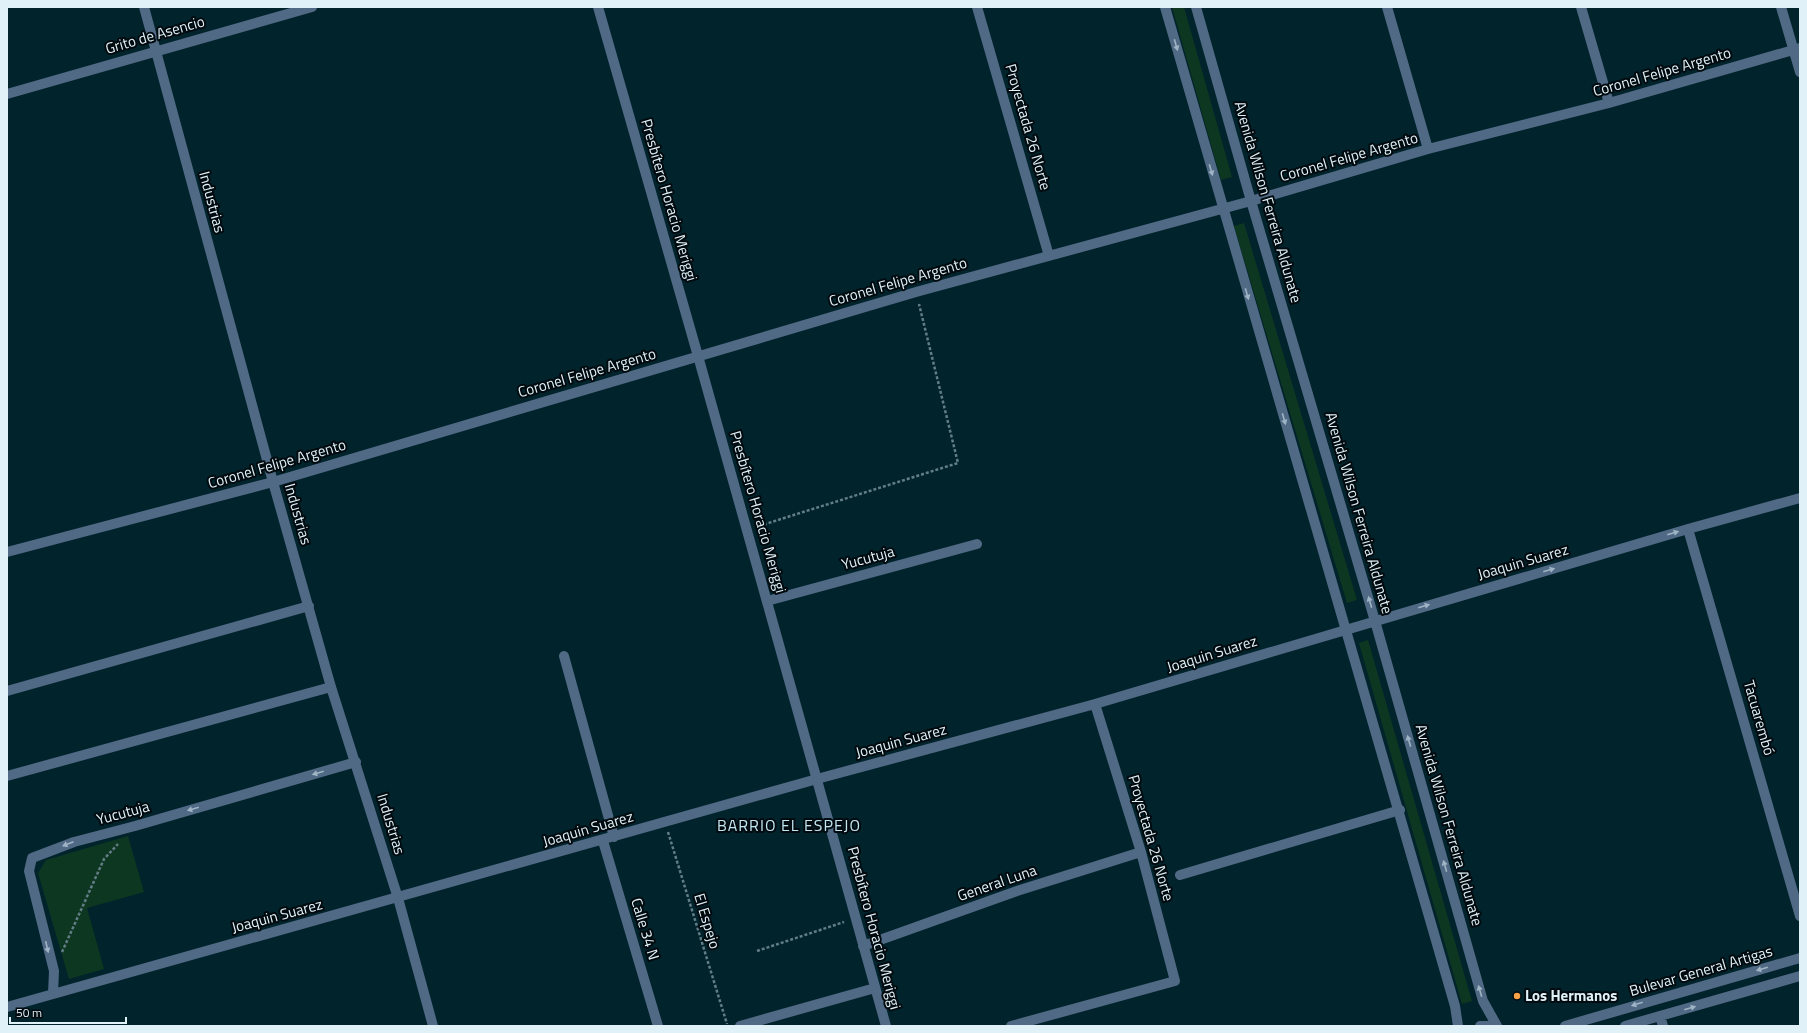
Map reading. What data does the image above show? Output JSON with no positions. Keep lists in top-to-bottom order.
{
  "streets": {
    "street": [
      "Grito de Asencio",
      "Coronel Felipe Argento",
      "Proyectada 26 Norte",
      "Presbítero Horacio Meriggi",
      "Industrias",
      "Avenida Wilson Ferreira Aldunate",
      "Yucutuja",
      "Joaquin Suarez",
      "Tacuarembó",
      "General Luna",
      "Calle 34 N",
      "Bulevar General Artigas"
    ],
    "path": ["El Espejo"]
  },
  "crossings": [
    ["Grito de Asencio", "Industrias"],
    ["Coronel Felipe Argento", "Proyectada 26 Norte"],
    ["Coronel Felipe Argento", "Presbítero Horacio Meriggi"],
    ["Coronel Felipe Argento", "Industrias"],
    ["Coronel Felipe Argento", "Avenida Wilson Ferreira Aldunate"],
    ["Proyectada 26 Norte", "Joaquin Suarez"],
    ["Proyectada 26 Norte", "General Luna"],
    ["Presbítero Horacio Meriggi", "Yucutuja"],
    ["Presbítero Horacio Meriggi", "Joaquin Suarez"],
    ["Presbítero Horacio Meriggi", "General Luna"],
    ["Industrias", "Yucutuja"],
    ["Industrias", "Joaquin Suarez"],
    ["Avenida Wilson Ferreira Aldunate", "Joaquin Suarez"],
    ["Yucutuja", "Joaquin Suarez"],
    ["Joaquin Suarez", "Tacuarembó"],
    ["Joaquin Suarez", "El Espejo"],
    ["Joaquin Suarez", "Calle 34 N"]
  ],
  "districts": ["BARRIO EL ESPEJO"],
  "places": ["Los Hermanos"],
  "scale_bar": "50 m"
}
